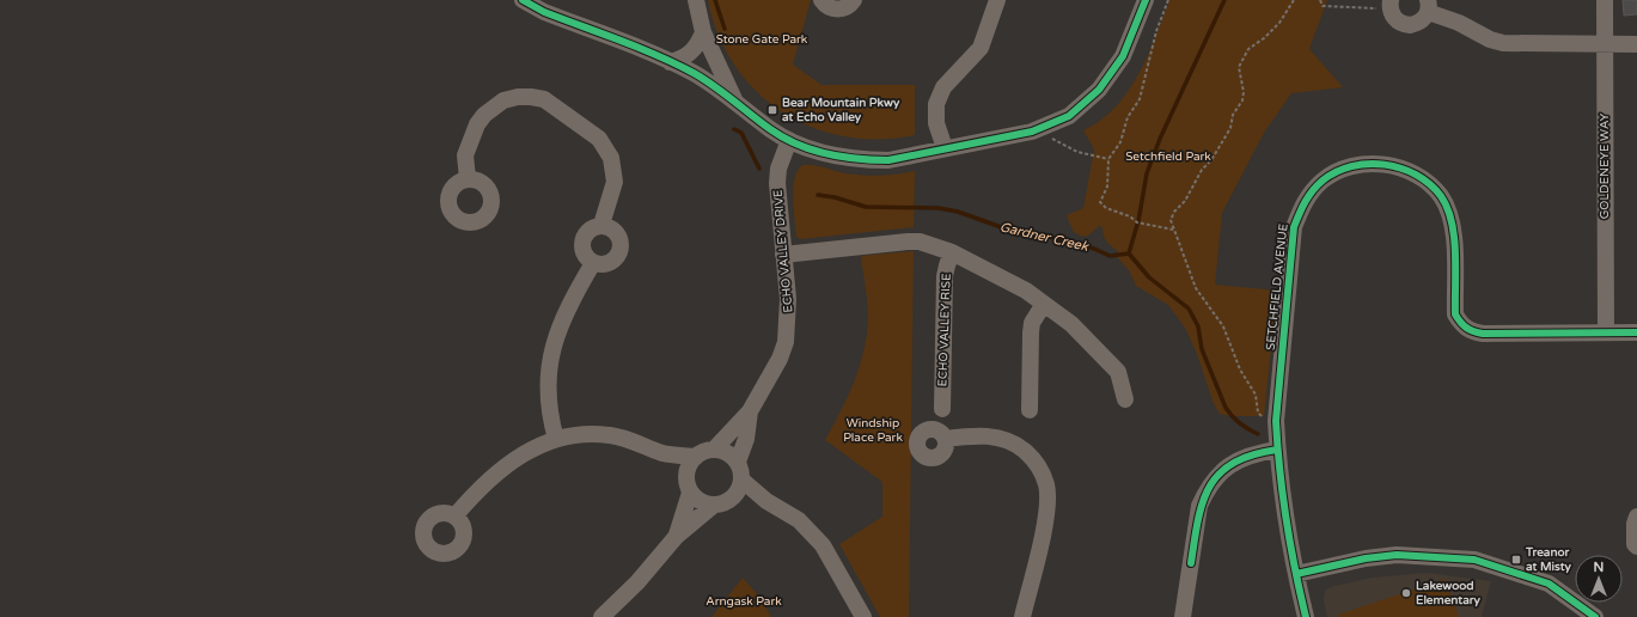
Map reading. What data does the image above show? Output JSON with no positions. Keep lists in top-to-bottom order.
{
  "streets": {
    "street": [
      "GOLDENEYE WAY",
      "ECHO VALLEY DRIVE",
      "SETCHFIELD AVENUE",
      "ECHO VALLEY RISE"
    ]
  },
  "crossings": [
    ["GOLDENEYE WAY", "SETCHFIELD AVENUE"]
  ],
  "water": ["Gardner Creek"],
  "parks": [
    "Stone Gate Park",
    "Setchfield Park",
    "Windship Place Park",
    "Arngask Park"
  ],
  "places": {
    "transit": ["Bear Mountain Pkwy at Echo Valley", "Treanor at Misty"],
    "other": ["Lakewood Elementary"]
  },
  "north": "top"
}
